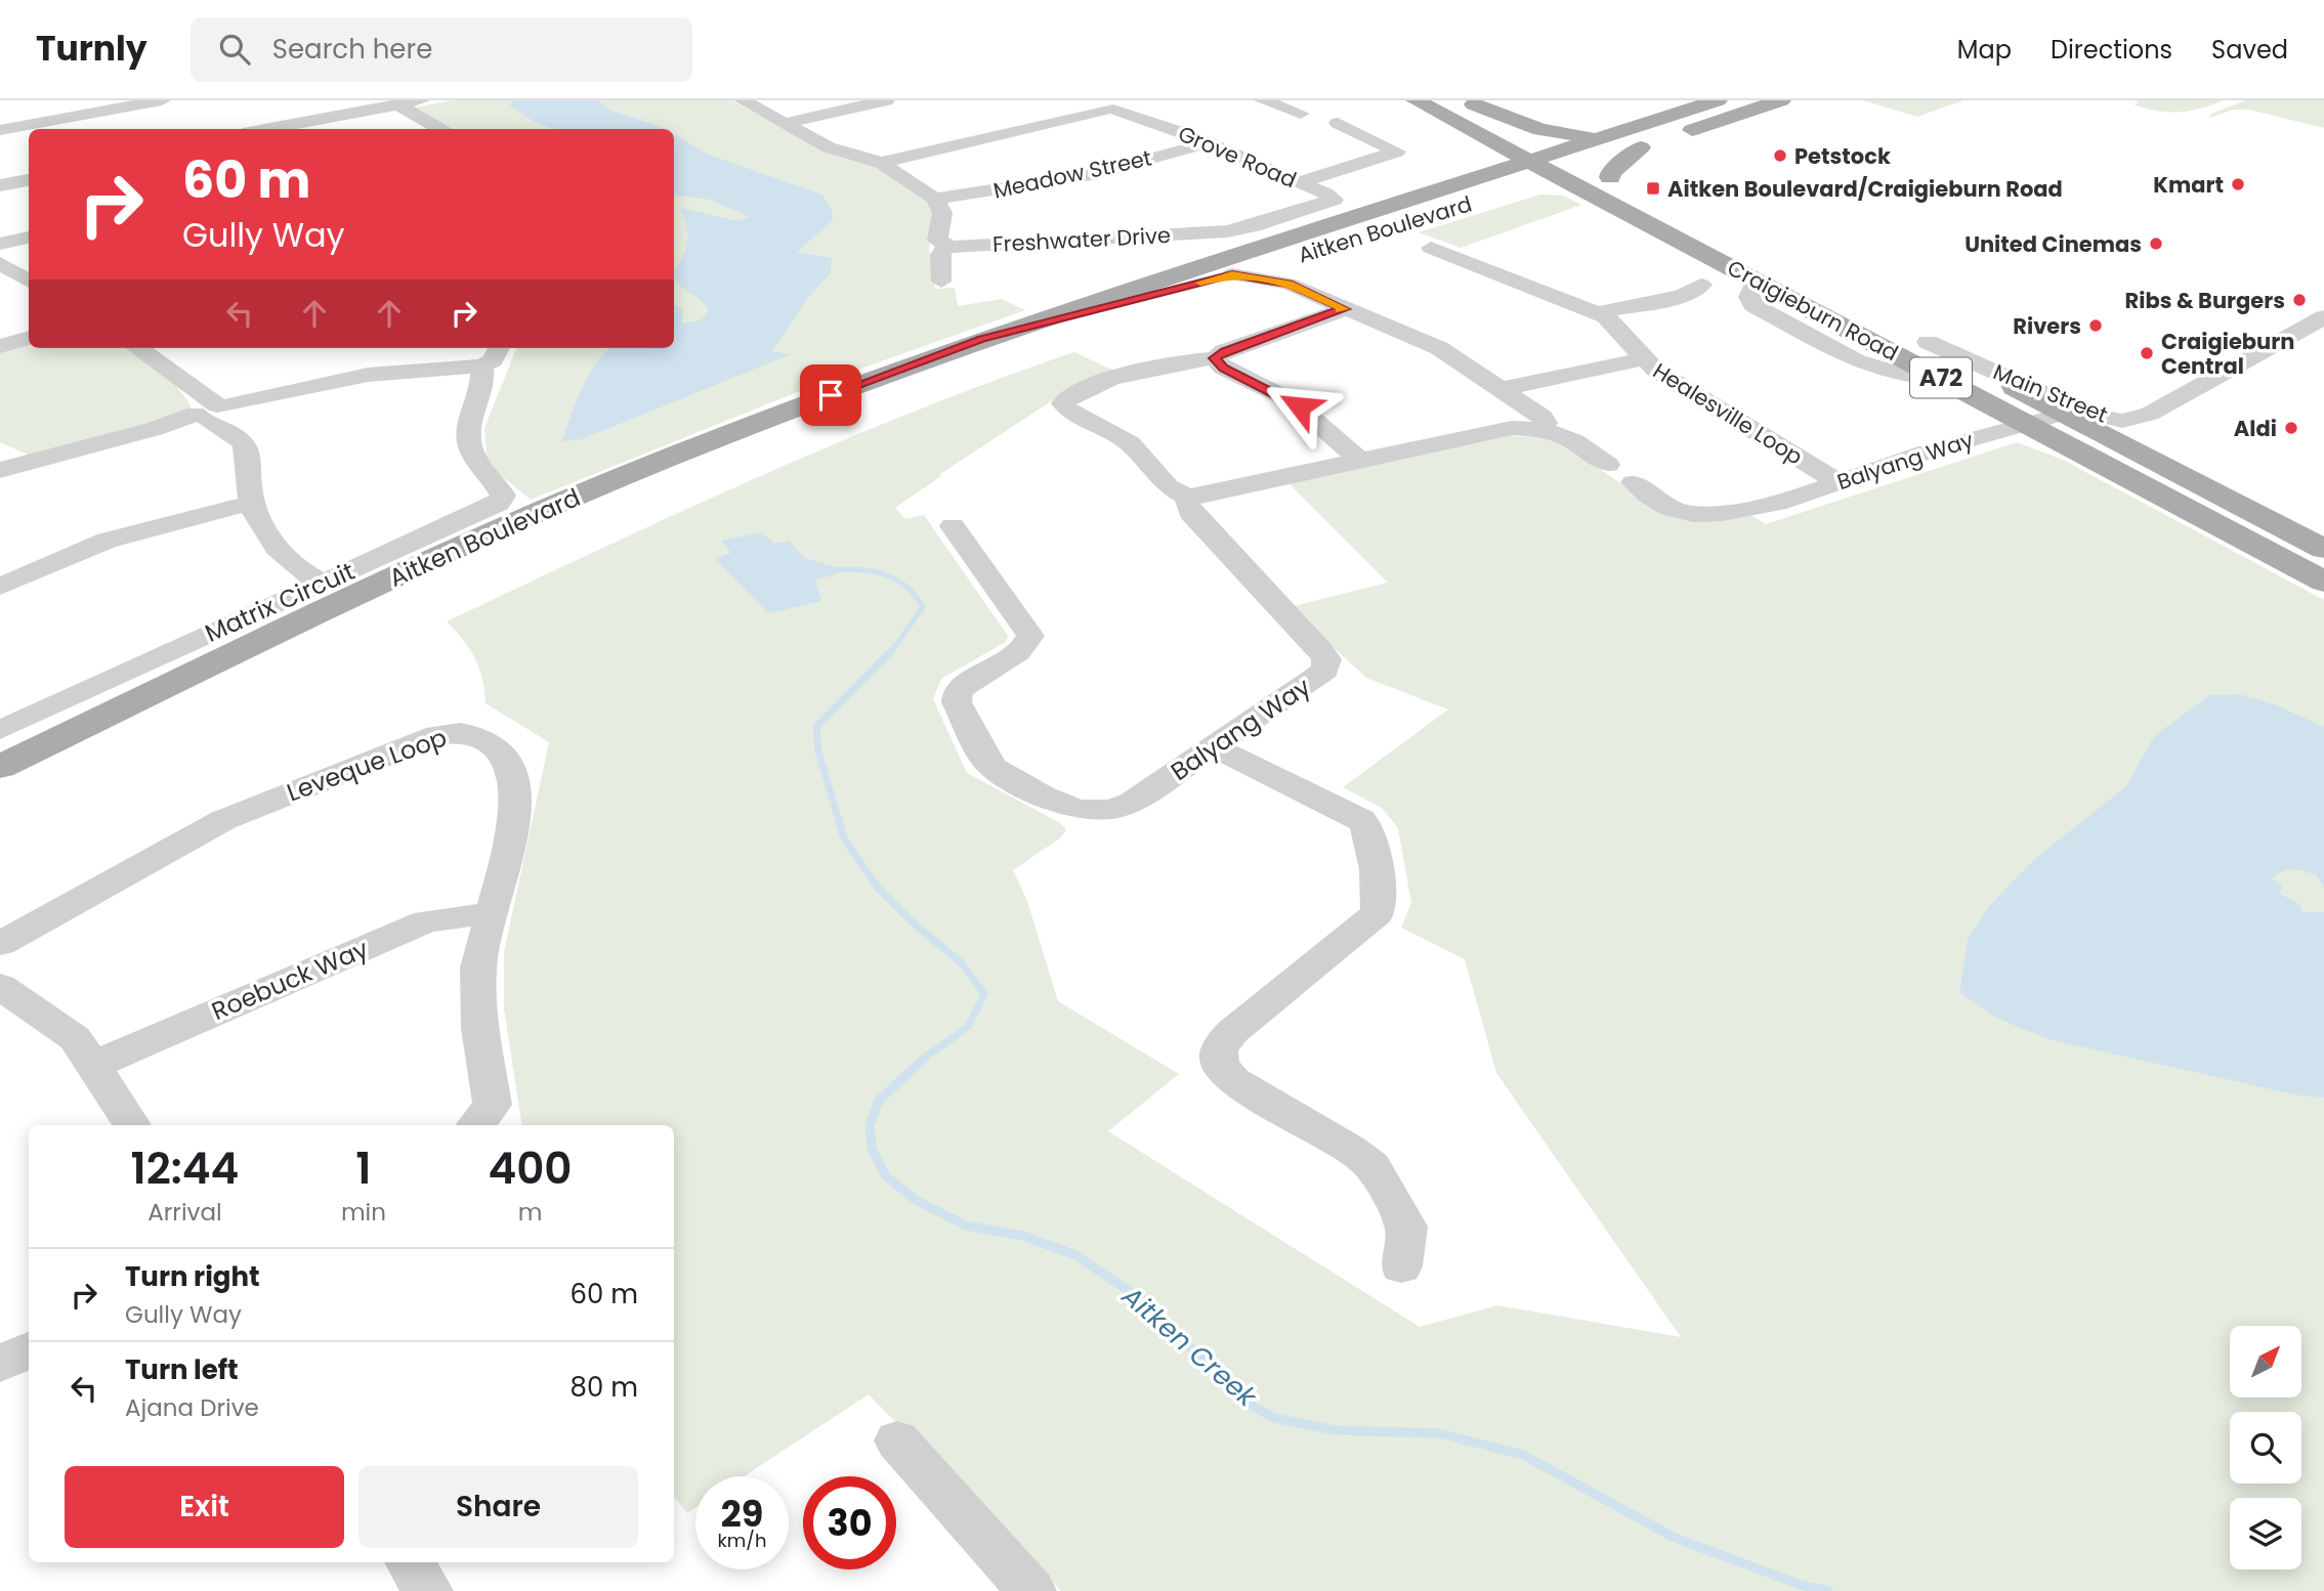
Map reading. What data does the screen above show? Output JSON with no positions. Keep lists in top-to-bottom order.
{
  "streets": {
    "main road": ["Aitken Boulevard", "Craigieburn Road", "A72"],
    "street": [
      "Grove Road",
      "Meadow Street",
      "Freshwater Drive",
      "Main Street",
      "Healesville Loop",
      "Balyang Way",
      "Matrix Circuit",
      "Leveque Loop",
      "Roebuck Way"
    ]
  },
  "crossings": [
    ["Grove Road", "Meadow Street"],
    ["Grove Road", "Freshwater Drive"],
    ["Aitken Boulevard", "Craigieburn Road"],
    ["Craigieburn Road", "Main Street"],
    ["Craigieburn Road", "Balyang Way"],
    ["Healesville Loop", "Balyang Way"],
    ["Leveque Loop", "Roebuck Way"]
  ],
  "water": ["Aitken Creek"],
  "places": {
    "other": [
      "Petstock",
      "Kmart",
      "United Cinemas",
      "Ribs & Burgers",
      "Rivers",
      "Craigieburn Central",
      "Aldi"
    ],
    "transit": ["Aitken Boulevard/Craigieburn Road"]
  },
  "north": "top right",
  "page": {
    "header": "Turnly",
    "search": "Search here",
    "nav": ["Map", "Directions", "Saved"],
    "turn": ["60 m", "Gully Way"],
    "eta": [
      "12:44",
      "Arrival",
      "1",
      "min",
      "400",
      "m"
    ],
    "list": [
      {
        "name": "Turn right",
        "note": "Gully Way",
        "value": "60 m"
      },
      {
        "name": "Turn left",
        "note": "Ajana Drive",
        "value": "80 m"
      }
    ],
    "buttons": ["Exit", "Share"],
    "speed": "29 km/h",
    "limit": "30"
  }
}
